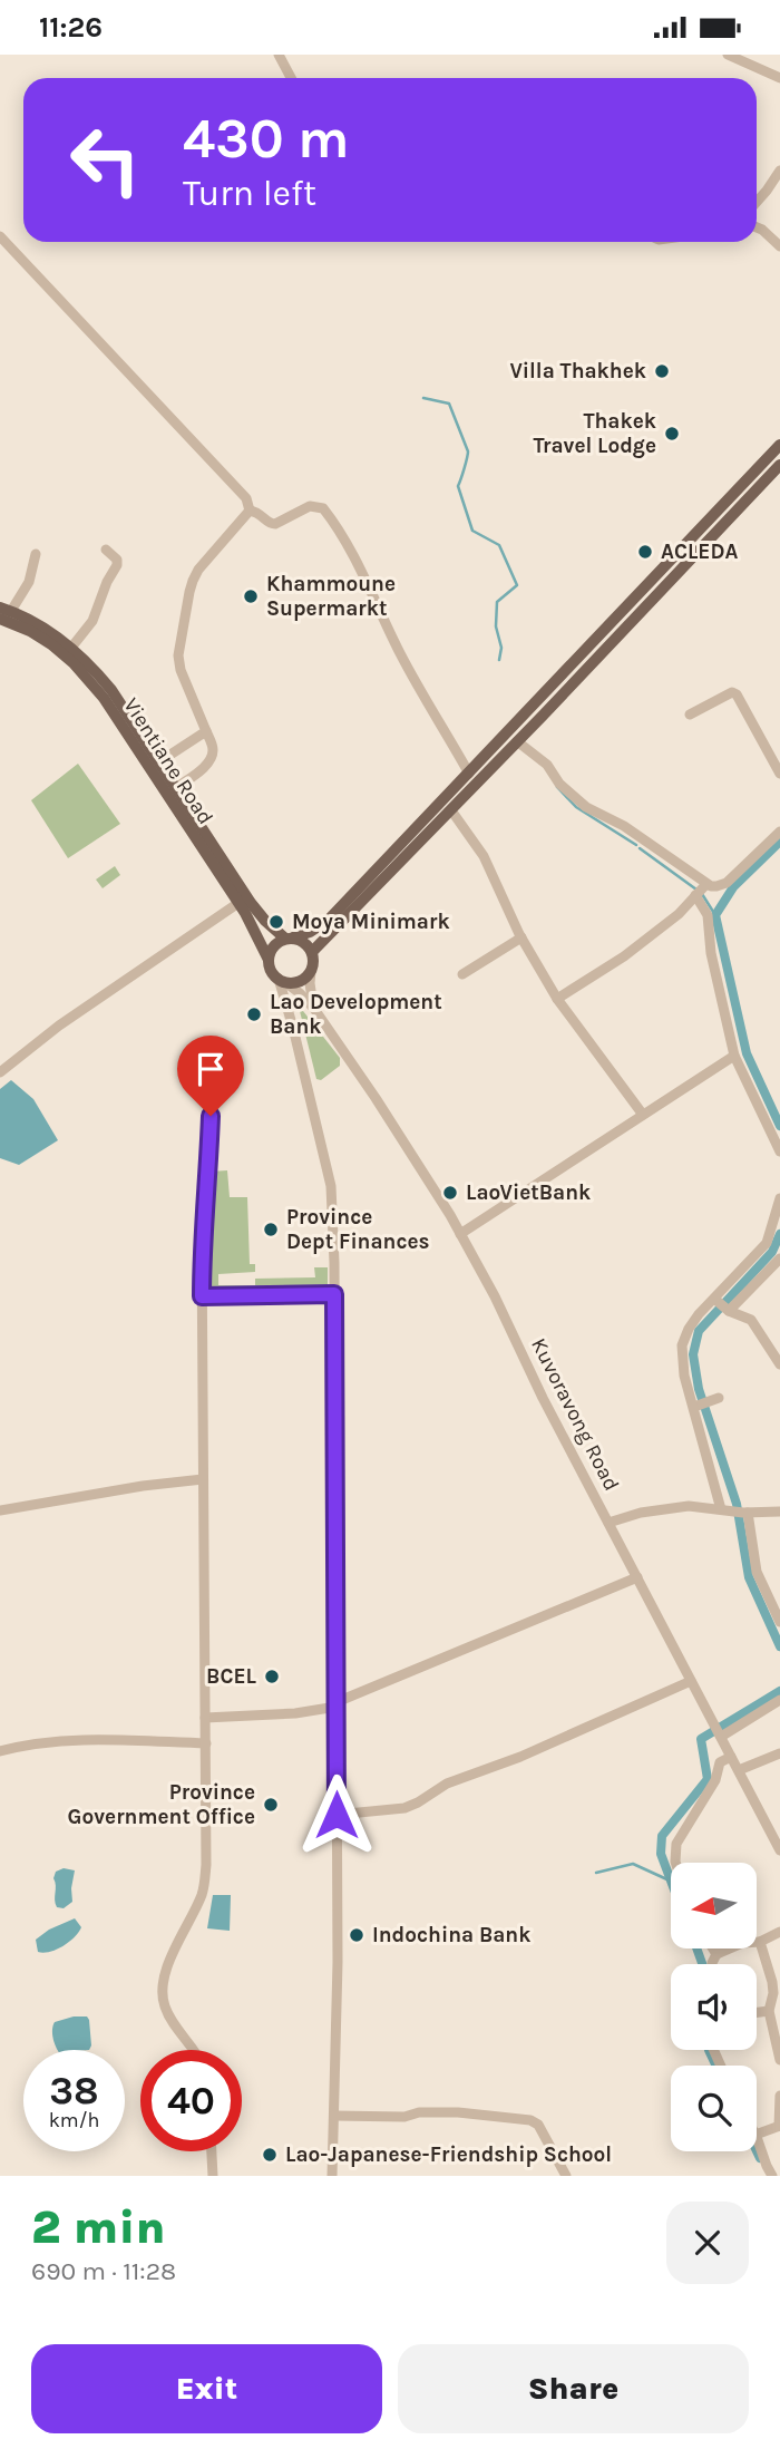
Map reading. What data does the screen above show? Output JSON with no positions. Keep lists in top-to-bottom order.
{
  "streets": {
    "main road": ["Vientiane Road"],
    "street": ["Kuvoravong Road"]
  },
  "crossings": [
    ["Vientiane Road", "Kuvoravong Road"]
  ],
  "places": [
    "Villa Thakhek",
    "Thakek Travel Lodge",
    "ACLEDA",
    "Khammoune Supermarkt",
    "Moya Minimark",
    "Lao Development Bank",
    "LaoVietBank",
    "Province Dept Finances",
    "BCEL",
    "Province Government Office",
    "Indochina Bank",
    "Lao-Japanese-Friendship School"
  ],
  "north": "left",
  "page": {
    "status": "11:26",
    "turn": ["430 m", "Turn left"],
    "speed": "38 km/h",
    "limit": "40",
    "heading": ["2 min", "690 m · 11:28"],
    "buttons": ["Exit", "Share"]
  }
}
